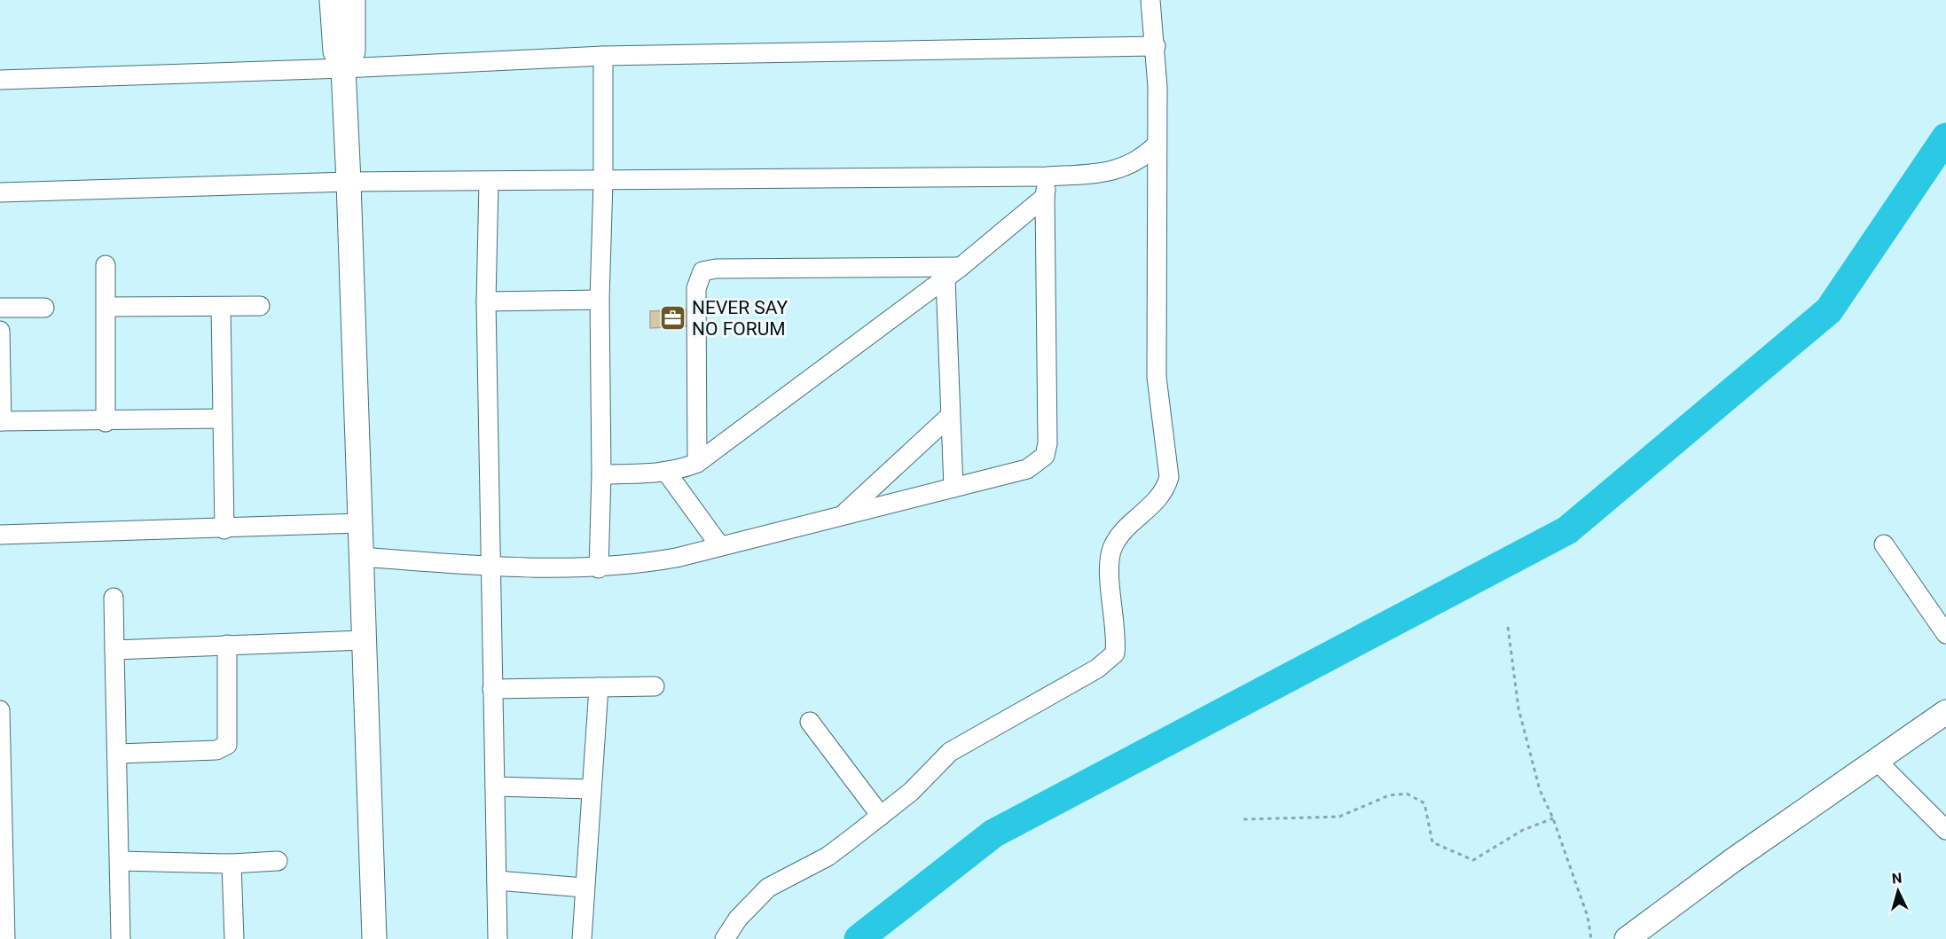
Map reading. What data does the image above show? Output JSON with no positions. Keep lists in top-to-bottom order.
{
  "places": {
    "office": ["NEVER SAY NO FORUM"]
  },
  "north": "top"
}
